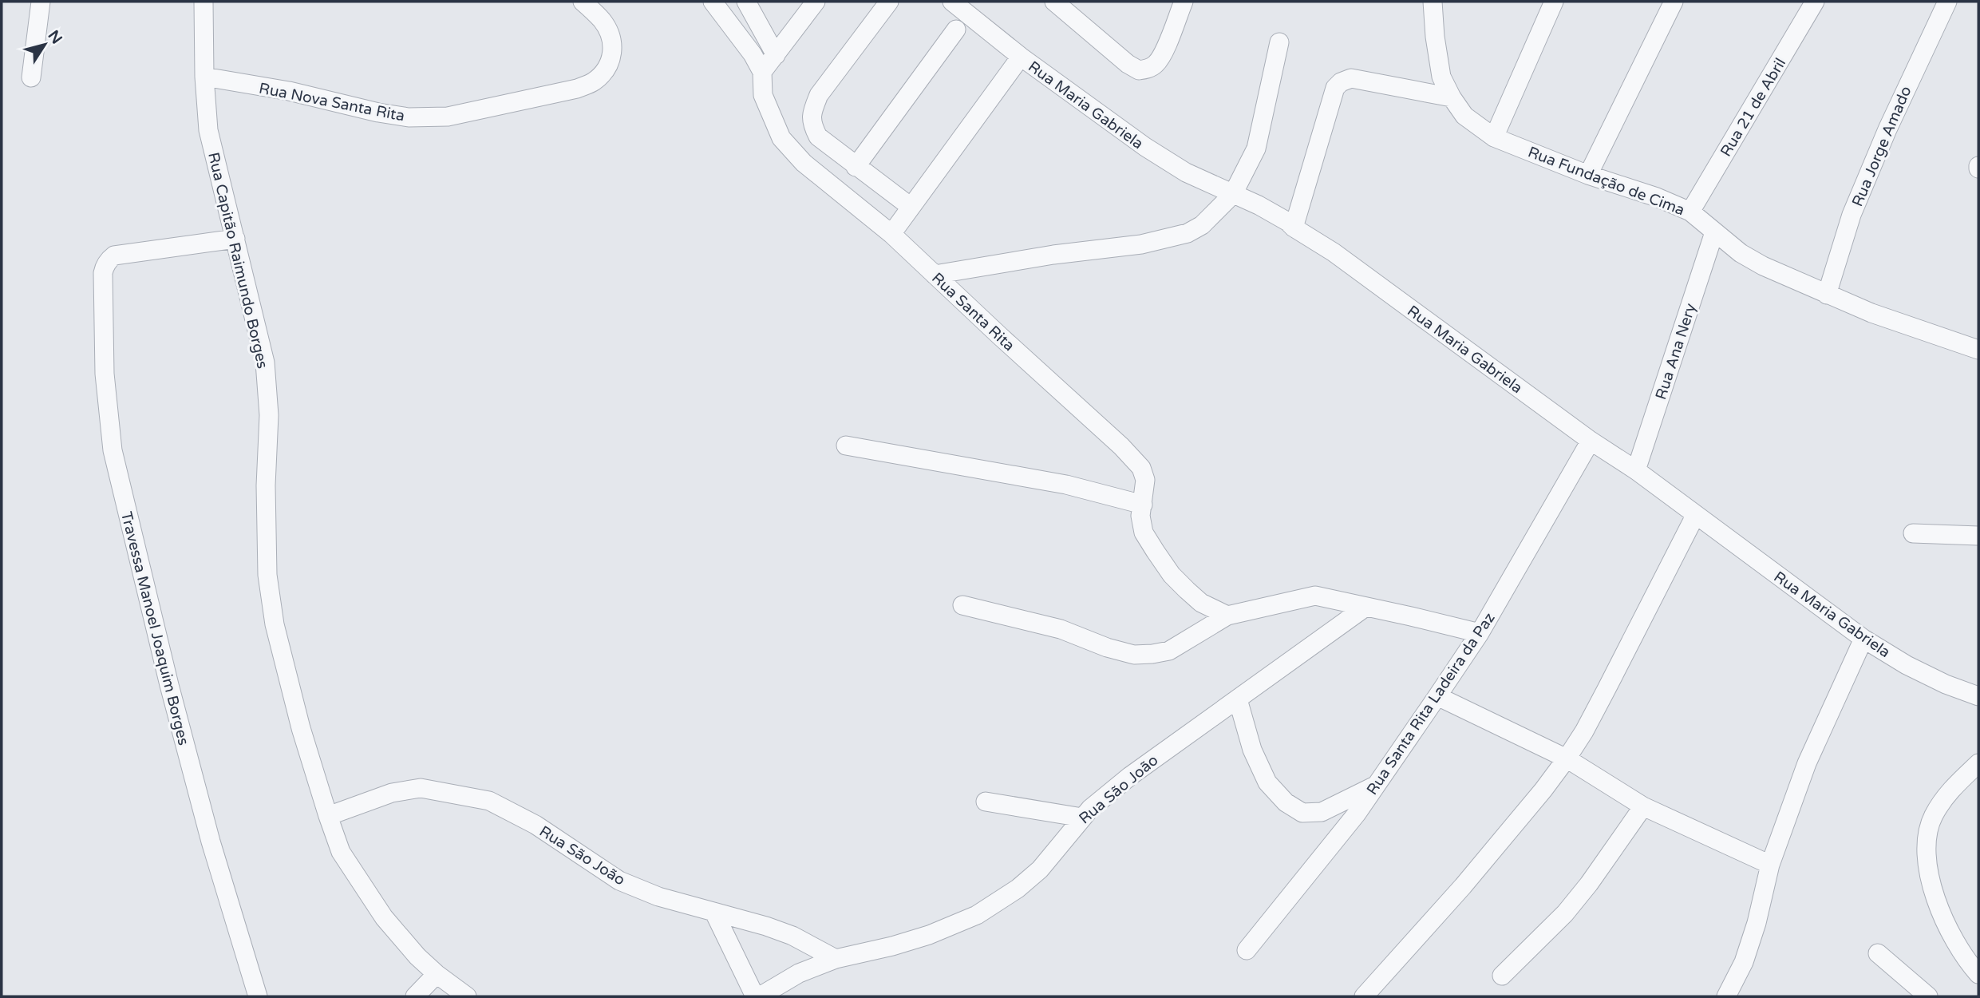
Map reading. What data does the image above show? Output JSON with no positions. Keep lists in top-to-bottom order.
{
  "streets": {
    "street": [
      "Rua Nova Santa Rita",
      "Rua Maria Gabriela",
      "Rua 21 de Abril",
      "Rua Jorge Amado",
      "Rua Fundação de Cima",
      "Rua Capitão Raimundo Borges",
      "Rua Santa Rita",
      "Rua Ana Nery",
      "Travessa Manoel Joaquim Borges",
      "Rua Santa Rita Ladeira da Paz",
      "Rua São João"
    ]
  },
  "crossings": [
    ["Rua Nova Santa Rita", "Rua Capitão Raimundo Borges"],
    ["Rua Maria Gabriela", "Rua Ana Nery"],
    ["Rua Maria Gabriela", "Rua Santa Rita Ladeira da Paz"],
    ["Rua 21 de Abril", "Rua Fundação de Cima"],
    ["Rua Jorge Amado", "Rua Fundação de Cima"],
    ["Rua Fundação de Cima", "Rua Ana Nery"],
    ["Rua Capitão Raimundo Borges", "Travessa Manoel Joaquim Borges"],
    ["Rua Capitão Raimundo Borges", "Rua São João"]
  ],
  "north": "top right"
}
